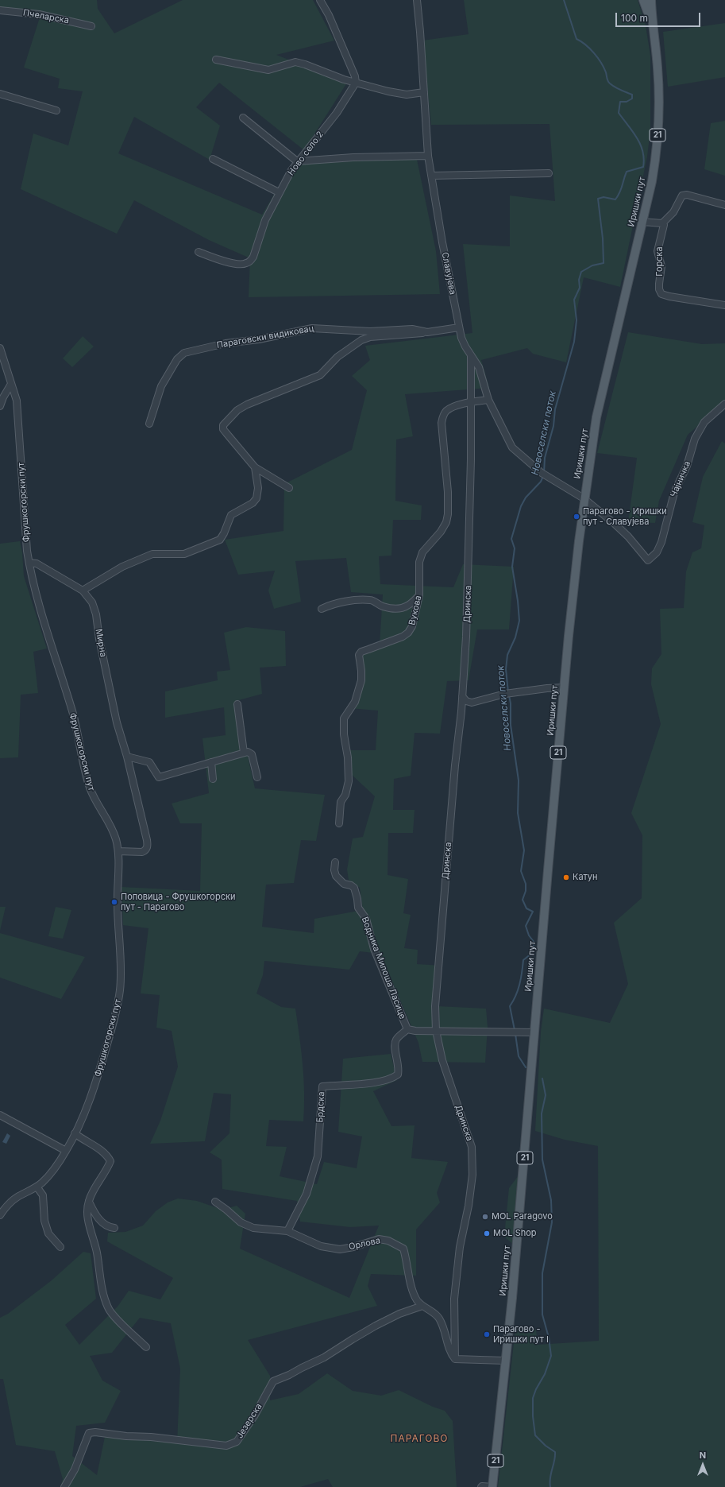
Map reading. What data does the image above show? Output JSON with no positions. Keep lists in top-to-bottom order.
{
  "streets": {
    "main road": ["21", "Иришки пут"],
    "street": [
      "Пчеларска",
      "Ново село 2",
      "Горска",
      "Славујева",
      "Параговски видиковац",
      "Чајничка",
      "Фрушкогорски пут",
      "Дринска",
      "Вукова",
      "Мирна",
      "Водника Милоша Ласице",
      "Брдска",
      "Орлова",
      "Језерска"
    ]
  },
  "crossings": [
    ["21", "Иришки пут"],
    ["Иришки пут", "Славујева"],
    ["Славујева", "Параговски видиковац"],
    ["Славујева", "Чајничка"],
    ["Славујева", "Дринска"],
    ["Славујева", "Вукова"],
    ["Фрушкогорски пут", "Мирна"],
    ["Дринска", "Вукова"],
    ["Дринска", "Орлова"],
    ["Водника Милоша Ласице", "Брдска"],
    ["Брдска", "Орлова"],
    ["Орлова", "Језерска"]
  ],
  "districts": ["ПАРАГОВО"],
  "water": ["Новоселски поток"],
  "places": [
    "Парагово - Иришки пут - Славујева",
    "Катун",
    "Поповица - Фрушкогорски пут - Парагово",
    "MOL Paragovo",
    "MOL Shop",
    "Парагово - Иришки пут I"
  ],
  "scale_bar": "100 m",
  "north": "top"
}
